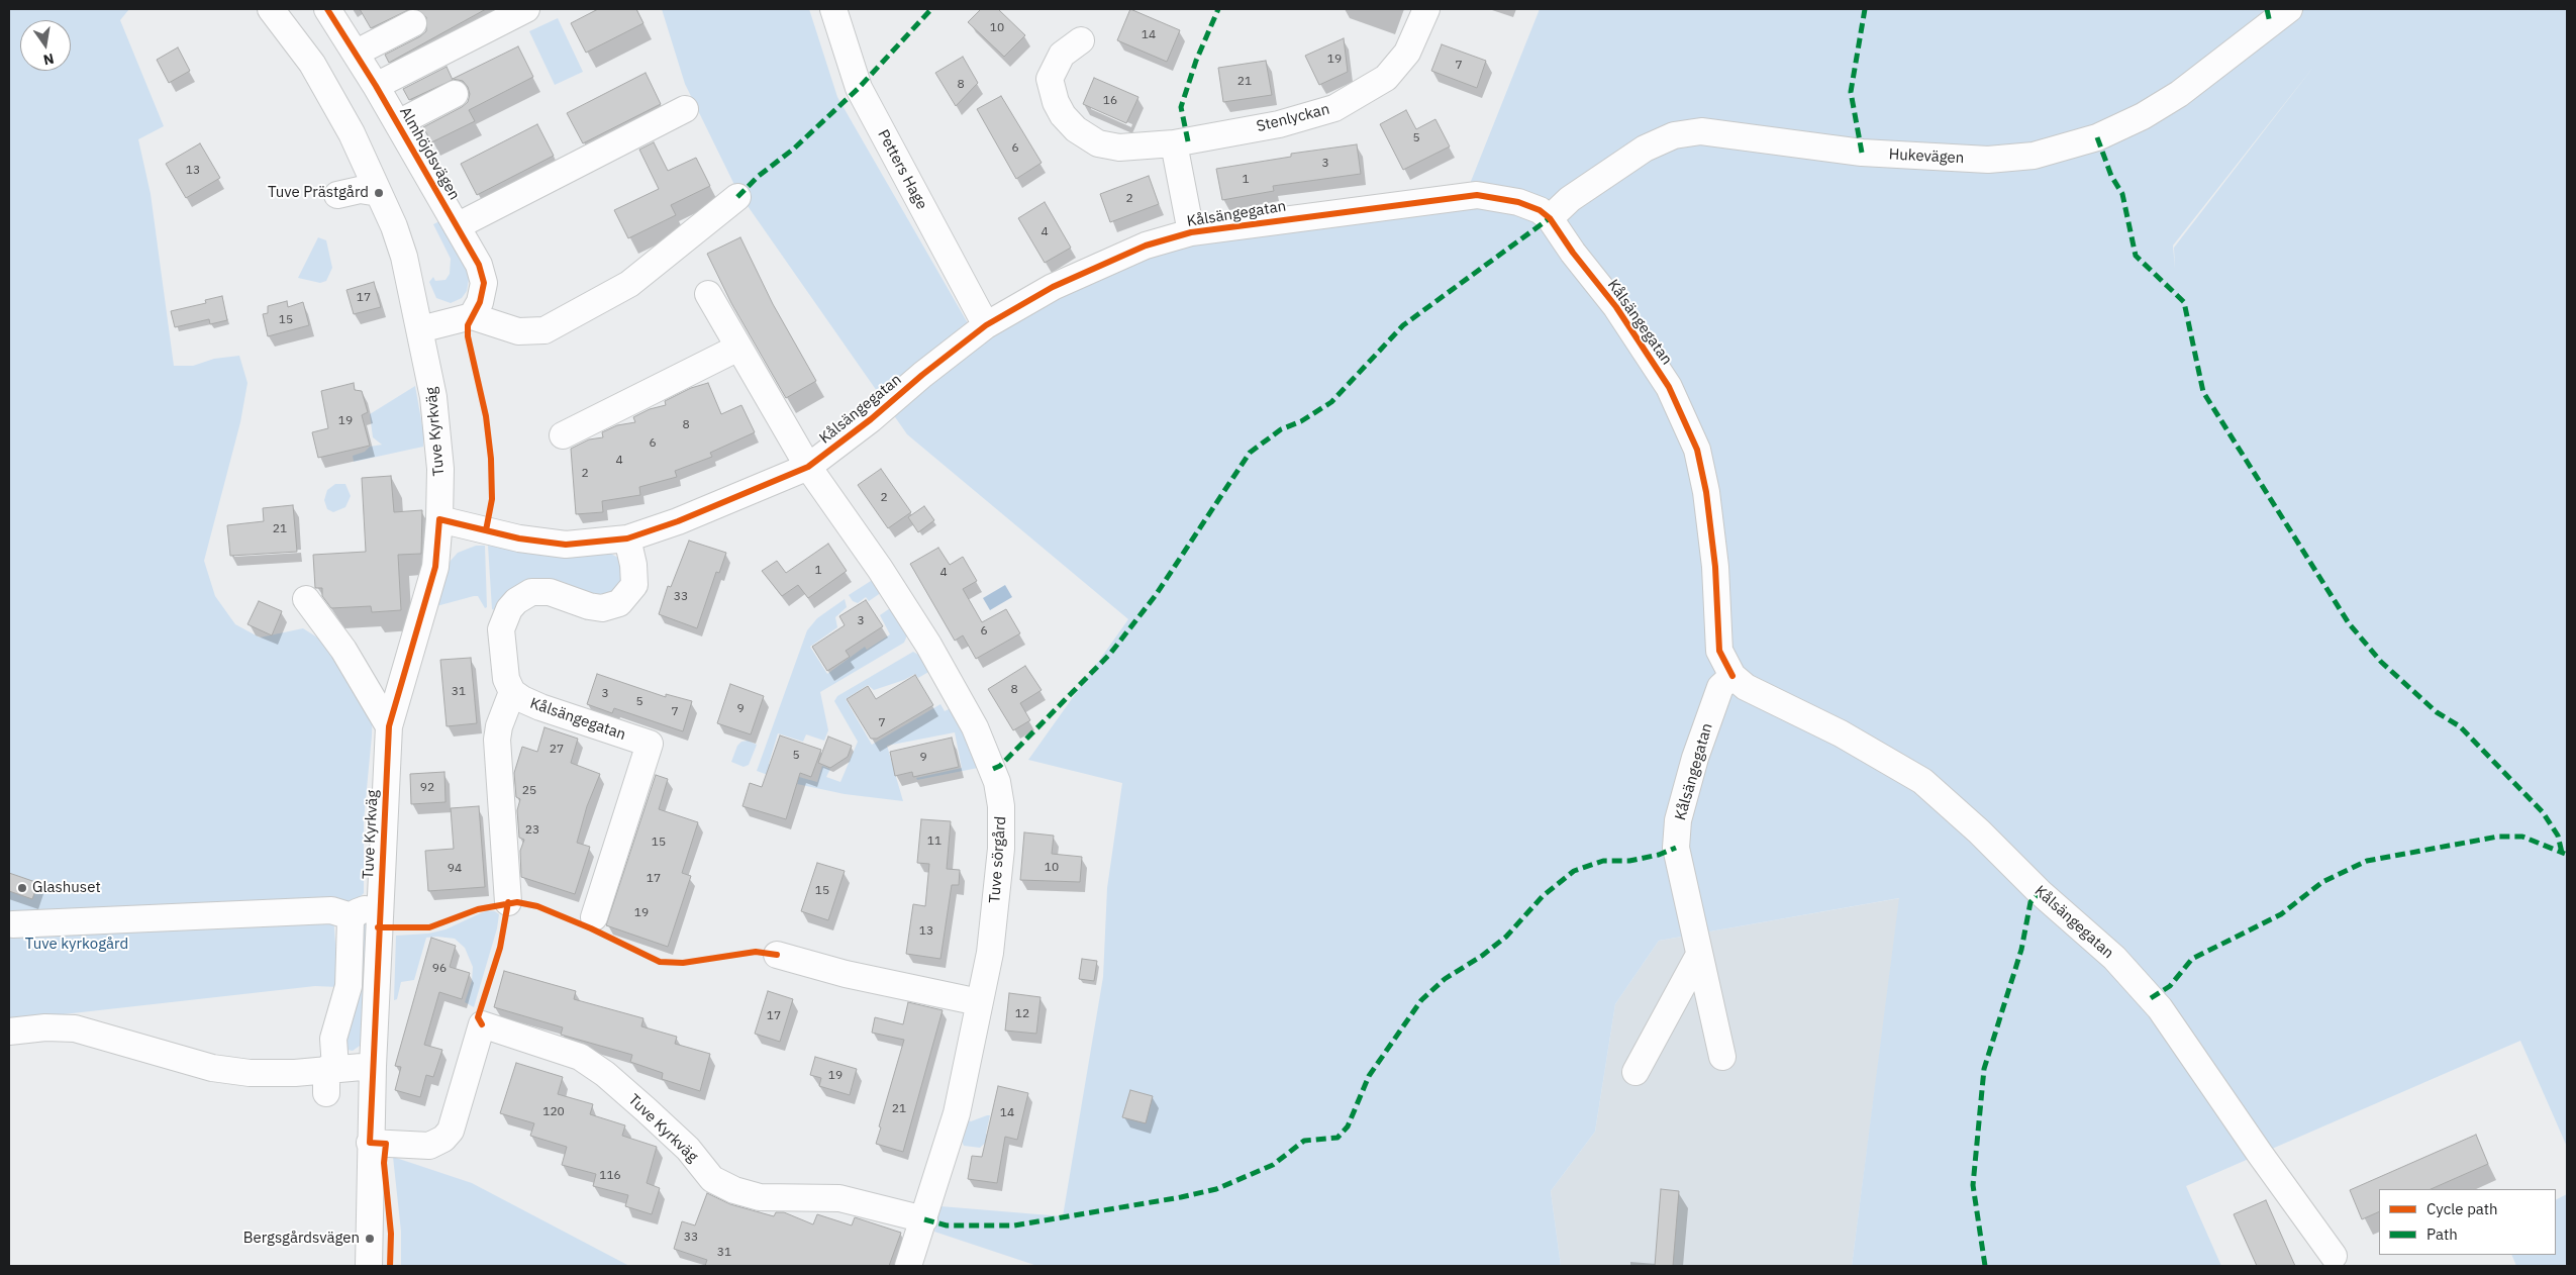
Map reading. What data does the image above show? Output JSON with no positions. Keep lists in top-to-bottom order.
{
  "streets": {
    "street": [
      "Stenlyckan",
      "Almhöjdsvägen",
      "Hukevägen",
      "Petters Hage",
      "Kålsängegatan",
      "Tuve Kyrkväg",
      "Tuve sörgård"
    ]
  },
  "crossings": [
    ["Hukevägen", "Kålsängegatan"],
    ["Petters Hage", "Kålsängegatan"],
    ["Kålsängegatan", "Tuve Kyrkväg"],
    ["Kålsängegatan", "Tuve sörgård"],
    ["Tuve Kyrkväg", "Tuve sörgård"]
  ],
  "parks": ["Tuve kyrkogård"],
  "places": ["Tuve Prästgård", "Glashuset", "Bergsgårdsvägen"],
  "house_numbers": [
    "10",
    "14",
    "19",
    "7",
    "21",
    "8",
    "16",
    "5",
    "6",
    "3",
    "13",
    "1",
    "2",
    "4",
    "17",
    "15",
    "19",
    "8",
    "6",
    "4",
    "2",
    "2",
    "21",
    "1",
    "4",
    "33",
    "3",
    "6",
    "8",
    "31",
    "3",
    "5",
    "9",
    "7",
    "7",
    "27",
    "5",
    "9",
    "92",
    "25",
    "23",
    "11",
    "15",
    "10",
    "94",
    "17",
    "15",
    "19",
    "13",
    "96",
    "12",
    "17",
    "19",
    "21",
    "120",
    "14",
    "116",
    "33",
    "31"
  ],
  "legend": ["Cycle path", "Path"],
  "north": "bottom"
}
